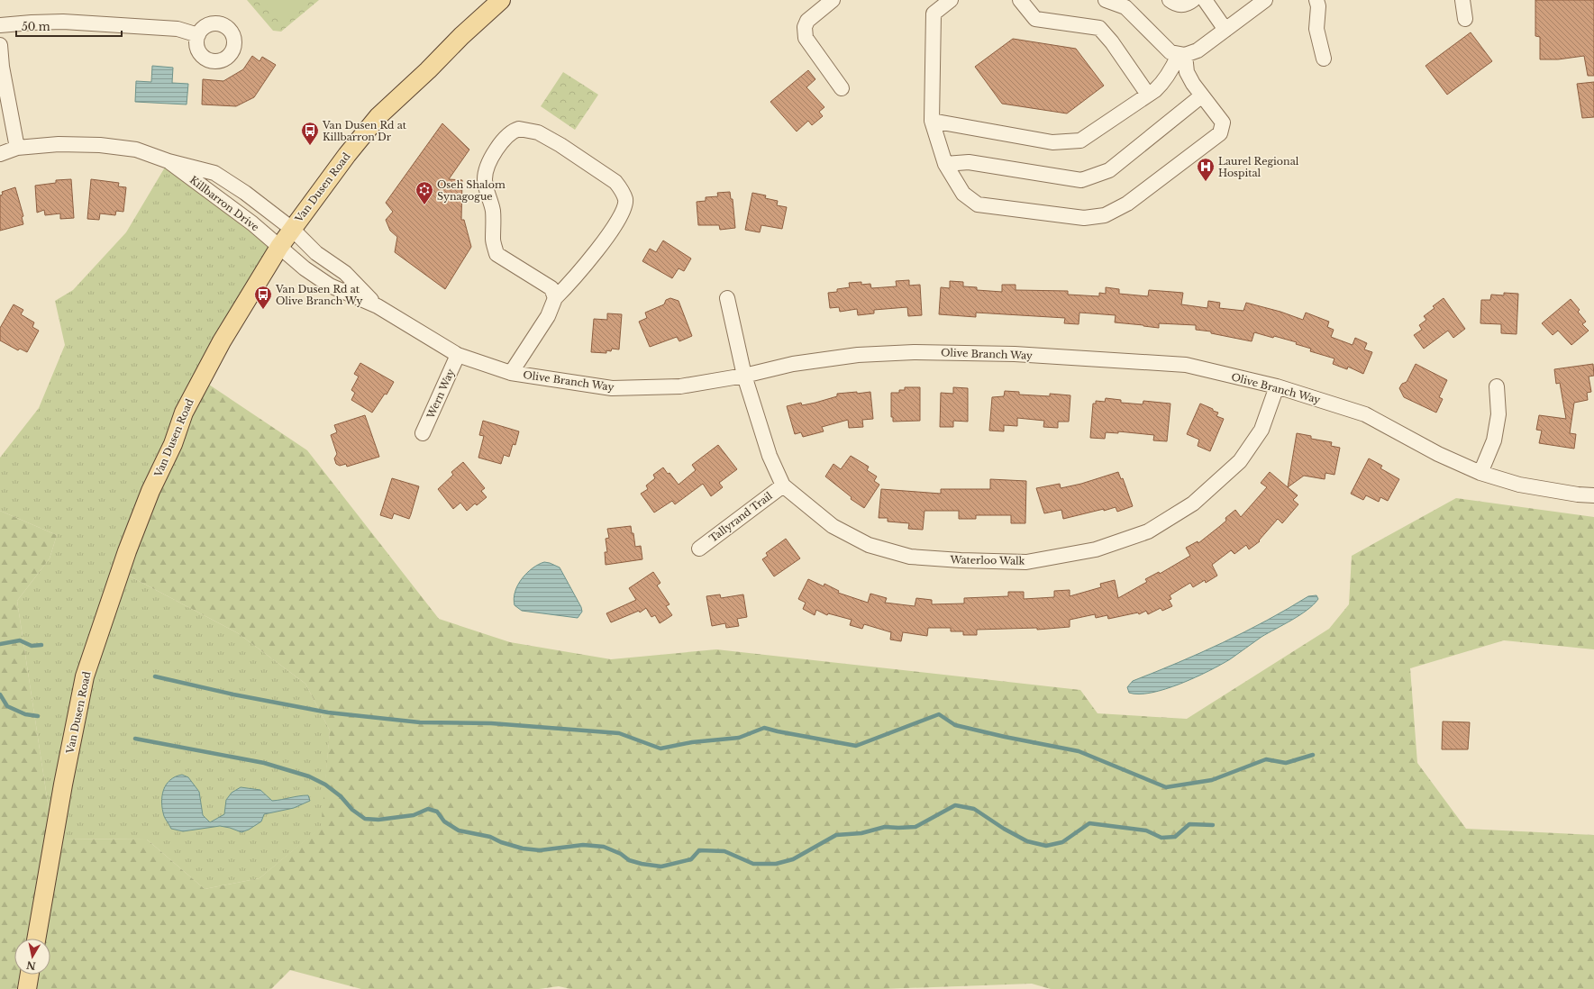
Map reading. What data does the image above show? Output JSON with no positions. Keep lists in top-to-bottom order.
{
  "streets": {
    "main road": ["Van Dusen Road"],
    "street": [
      "Killbarron Drive",
      "Olive Branch Way",
      "Wern Way",
      "Tallyrand Trail",
      "Waterloo Walk"
    ]
  },
  "crossings": [
    ["Van Dusen Road", "Killbarron Drive"],
    ["Van Dusen Road", "Olive Branch Way"],
    ["Killbarron Drive", "Olive Branch Way"],
    ["Olive Branch Way", "Wern Way"],
    ["Olive Branch Way", "Waterloo Walk"],
    ["Tallyrand Trail", "Waterloo Walk"]
  ],
  "places": {
    "bus stop": ["Van Dusen Rd at Killbarron Dr", "Van Dusen Rd at Olive Branch Wy"],
    "hospital": ["Laurel Regional Hospital"],
    "synagogue": ["Oseh Shalom Synagogue"]
  },
  "scale_bar": "50 m",
  "north": "bottom"
}
